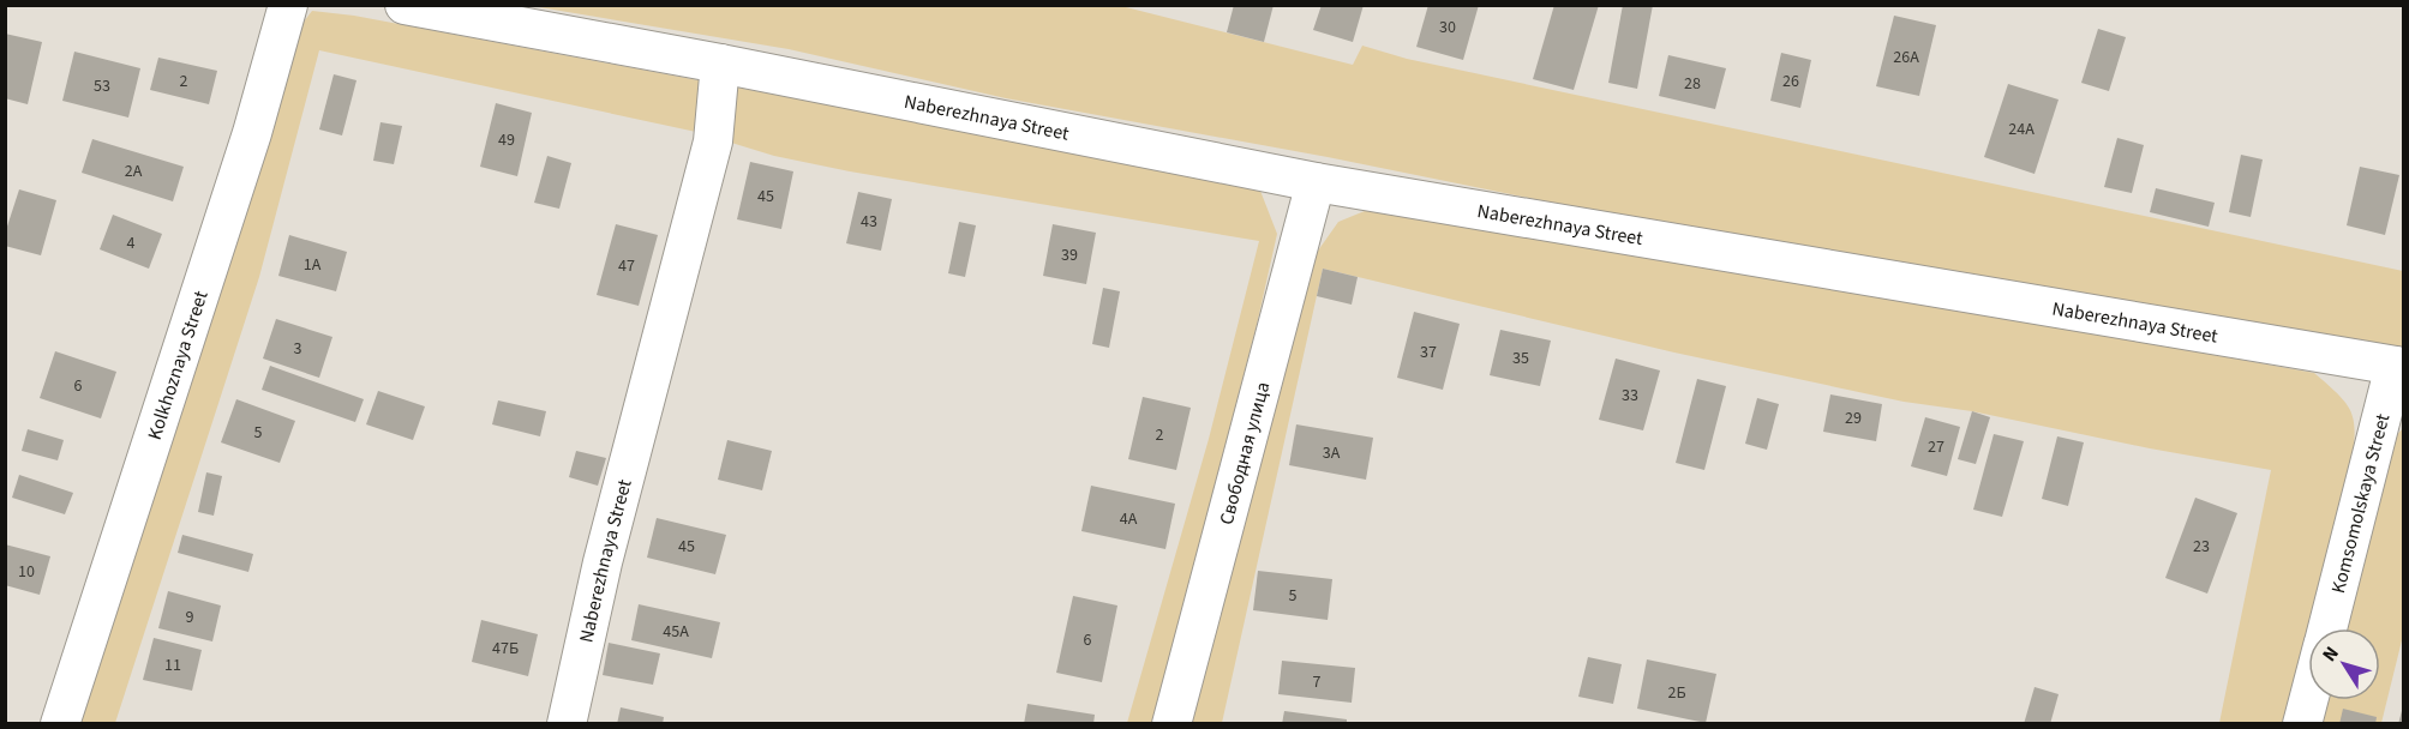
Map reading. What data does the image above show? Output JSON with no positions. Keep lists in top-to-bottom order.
{
  "streets": {
    "street": [
      "Naberezhnaya Street",
      "Kolkhoznaya Street",
      "Свободная улица",
      "Komsomolskaya Street"
    ]
  },
  "crossings": [
    ["Naberezhnaya Street", "Свободная улица"],
    ["Naberezhnaya Street", "Komsomolskaya Street"]
  ],
  "house_numbers": [
    "30",
    "26А",
    "2",
    "26",
    "28",
    "53",
    "24А",
    "49",
    "2А",
    "45",
    "43",
    "4",
    "39",
    "1А",
    "47",
    "3",
    "37",
    "35",
    "6",
    "33",
    "29",
    "5",
    "2",
    "27",
    "3А",
    "4А",
    "45",
    "23",
    "10",
    "5",
    "9",
    "45А",
    "6",
    "47Б",
    "11",
    "7",
    "2Б"
  ],
  "north": "top left"
}
